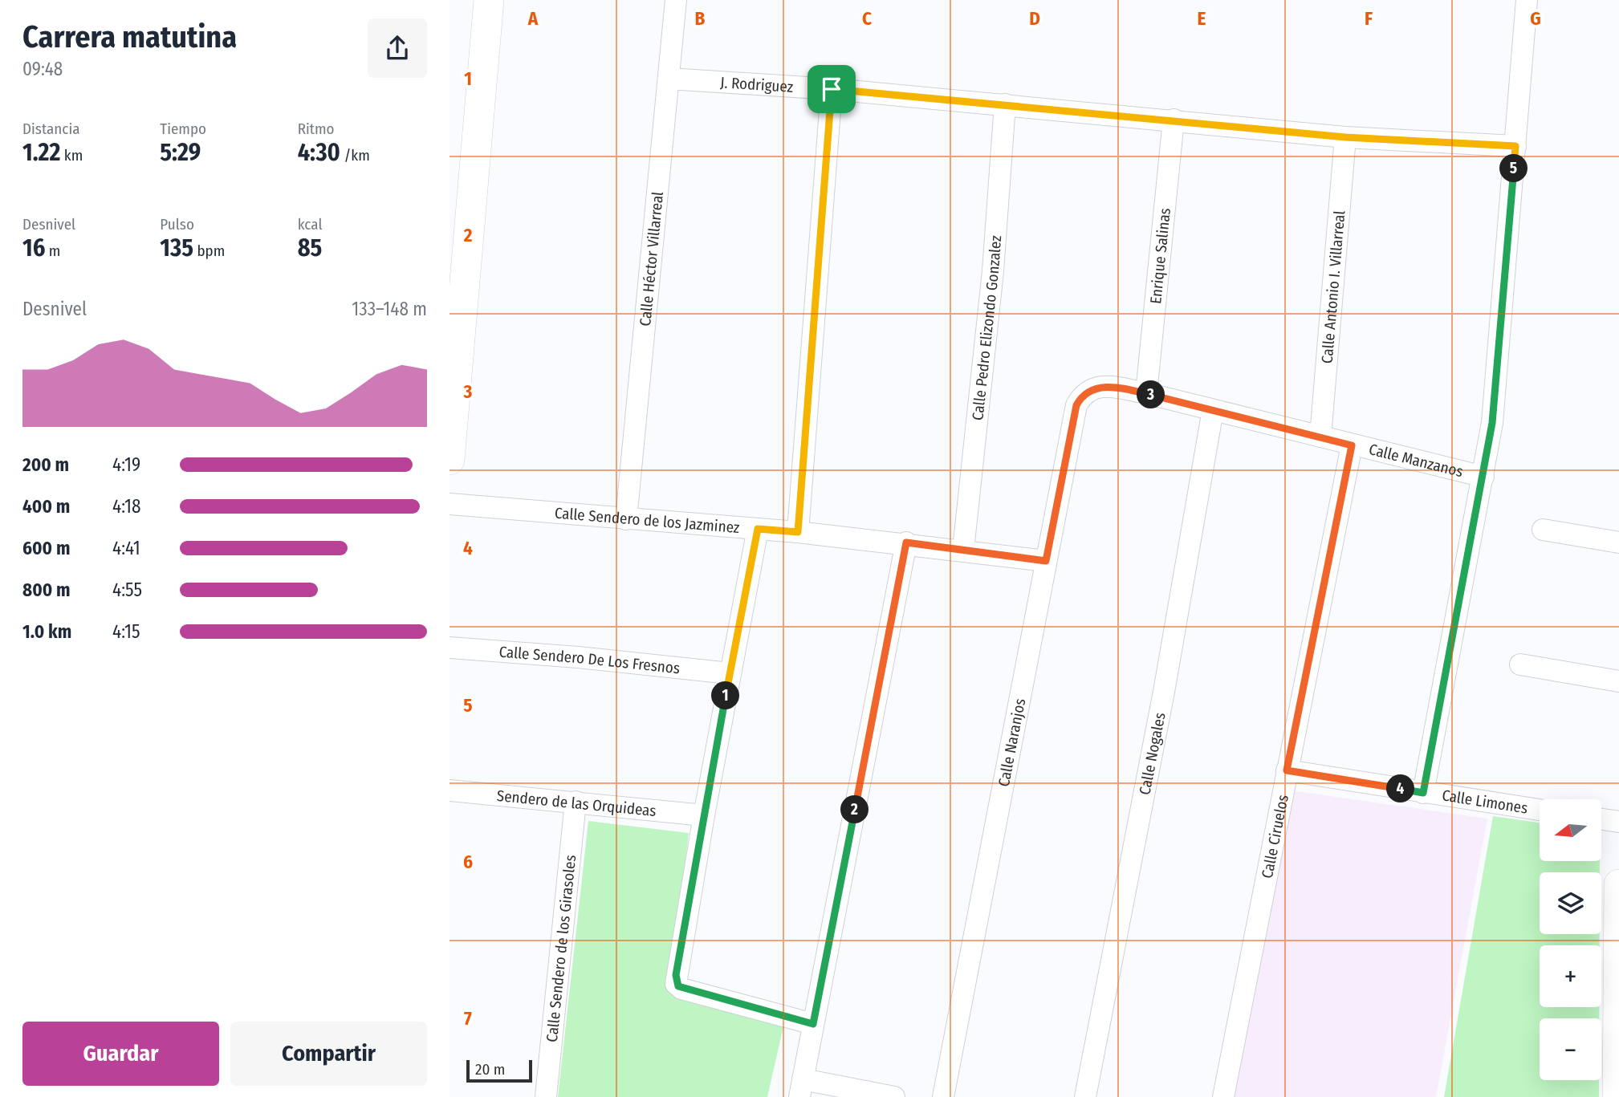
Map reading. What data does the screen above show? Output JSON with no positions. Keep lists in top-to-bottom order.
{
  "streets": {
    "street": [
      "J. Rodriguez",
      "Enrique Salinas",
      "Calle Héctor Villarreal",
      "Calle Antonio I. Villarreal",
      "Calle Pedro Elizondo Gonzalez",
      "Calle Manzanos",
      "Calle Sendero de los Jazminez",
      "Calle Sendero De Los Fresnos",
      "Calle Naranjos",
      "Calle Nogales",
      "Calle Limones",
      "Sendero de las Orquideas",
      "Calle Ciruelos",
      "Calle Sendero de los Girasoles"
    ]
  },
  "crossings": [
    ["J. Rodriguez", "Enrique Salinas"],
    ["J. Rodriguez", "Calle Héctor Villarreal"],
    ["J. Rodriguez", "Calle Antonio I. Villarreal"],
    ["J. Rodriguez", "Calle Pedro Elizondo Gonzalez"],
    ["Enrique Salinas", "Calle Manzanos"],
    ["Calle Héctor Villarreal", "Calle Sendero de los Jazminez"],
    ["Calle Antonio I. Villarreal", "Calle Manzanos"],
    ["Calle Pedro Elizondo Gonzalez", "Calle Sendero de los Jazminez"],
    ["Calle Manzanos", "Calle Naranjos"],
    ["Calle Manzanos", "Calle Nogales"],
    ["Calle Manzanos", "Calle Ciruelos"],
    ["Calle Sendero de los Jazminez", "Calle Naranjos"],
    ["Calle Limones", "Calle Ciruelos"],
    ["Sendero de las Orquideas", "Calle Sendero de los Girasoles"]
  ],
  "scale_bar": "20 m",
  "north": "left",
  "page": {
    "heading": ["Carrera matutina", "09:48"],
    "stats": [
      ["Distancia", "1.22 km"],
      ["Tiempo", "5:29"],
      ["Ritmo", "4:30 /km"],
      ["Desnivel", "16 m"],
      ["Pulso", "135 bpm"],
      ["kcal", "85"]
    ],
    "pins": [
      "5",
      "3",
      "1",
      "4",
      "2"
    ],
    "chart": ["Desnivel", "133–148 m"],
    "list": [
      {
        "name": "200 m",
        "note": "4:19"
      },
      {
        "name": "400 m",
        "note": "4:18"
      },
      {
        "name": "600 m",
        "note": "4:41"
      },
      {
        "name": "800 m",
        "note": "4:55"
      },
      {
        "name": "1.0 km",
        "note": "4:15"
      }
    ],
    "map_buttons": ["+", "−"],
    "buttons": ["Guardar", "Compartir"],
    "scale": "20 m"
  },
  "grid": {
    "columns": [
      "A",
      "B",
      "C",
      "D",
      "E",
      "F",
      "G"
    ],
    "rows": [
      "1",
      "2",
      "3",
      "4",
      "5",
      "6",
      "7"
    ]
  }
}
